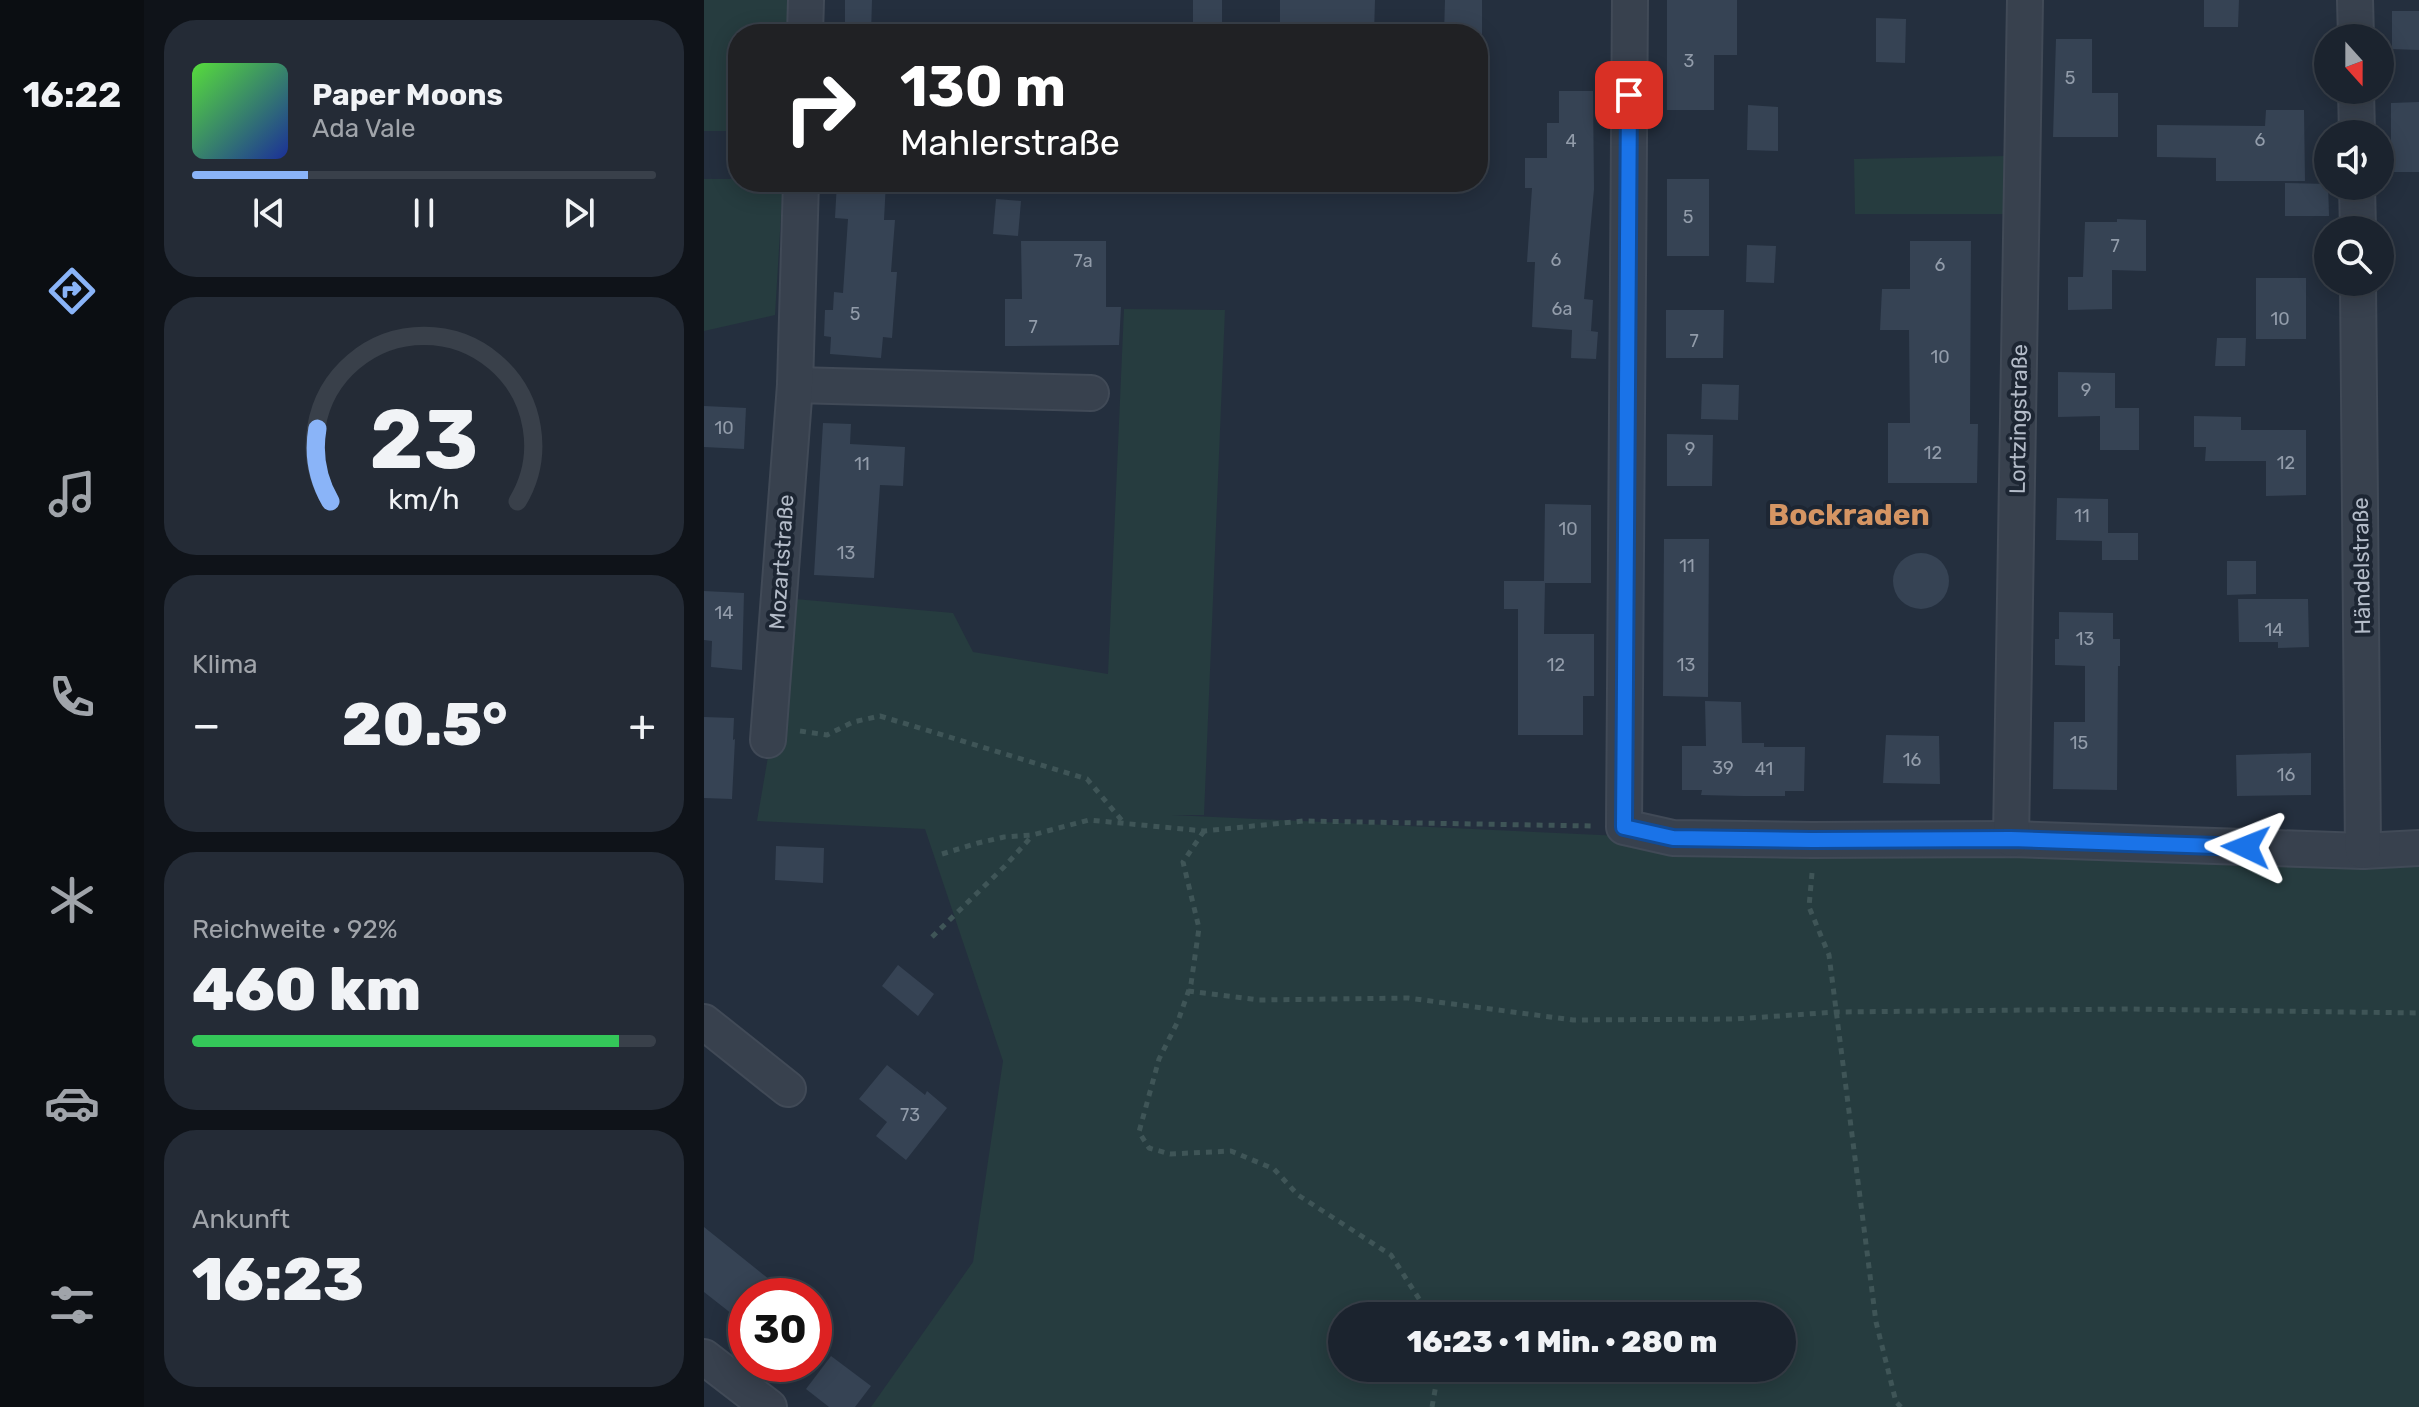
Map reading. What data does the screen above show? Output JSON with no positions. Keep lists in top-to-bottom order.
{
  "streets": {
    "street": ["Lortzingstraße", "Mozartstraße", "Händelstraße"]
  },
  "districts": ["Bockraden"],
  "house_numbers": [
    "3",
    "5",
    "6",
    "4",
    "5",
    "7",
    "6",
    "7a",
    "6",
    "6a",
    "5",
    "10",
    "7",
    "7",
    "10",
    "9",
    "10",
    "9",
    "12",
    "12",
    "11",
    "11",
    "10",
    "13",
    "11",
    "14",
    "14",
    "13",
    "12",
    "13",
    "15",
    "16",
    "39",
    "41",
    "16",
    "73"
  ],
  "north": "bottom",
  "page": {
    "tabs": "16:22",
    "turn": ["130 m", "Mahlerstraße"],
    "song": ["Paper Moons", "Ada Vale"],
    "tile": [
      "Klima",
      ["Reichweite · 92%", "460 km"],
      ["Ankunft", "16:23"]
    ],
    "heat": ["−", "20.5°", "+"],
    "limit": "30",
    "trip": "16:23 · 1 Min. · 280 m",
    "gauge": ["23", "km/h"]
  }
}
